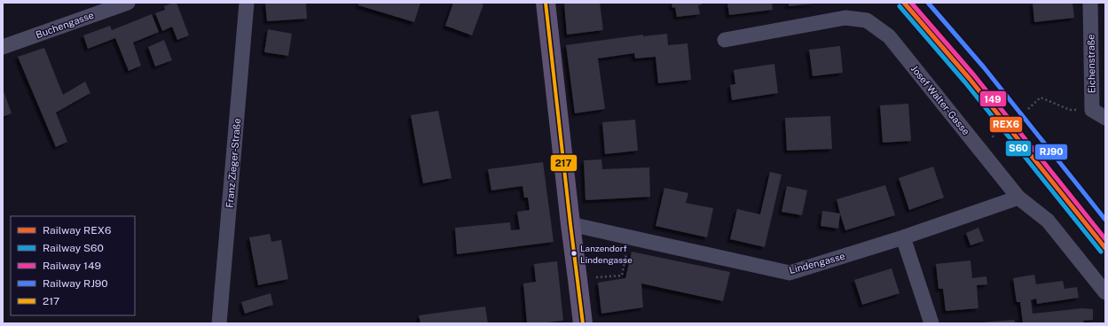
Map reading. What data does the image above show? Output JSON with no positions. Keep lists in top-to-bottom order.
{
  "streets": {
    "street": [
      "Buchengasse",
      "Eichenstraße",
      "Josef Walter-Gasse",
      "Franz Zieger-Straße",
      "Lindengasse"
    ]
  },
  "crossings": [
    ["Josef Walter-Gasse", "Lindengasse"]
  ],
  "places": ["Lanzendorf Lindengasse"],
  "lines": [
    "rail line REX6",
    "rail line 149",
    "rail line RJ90",
    "transit line 217",
    "rail line S60"
  ],
  "legend": [
    "Railway REX6",
    "Railway S60",
    "Railway 149",
    "Railway RJ90",
    "217"
  ]
}
